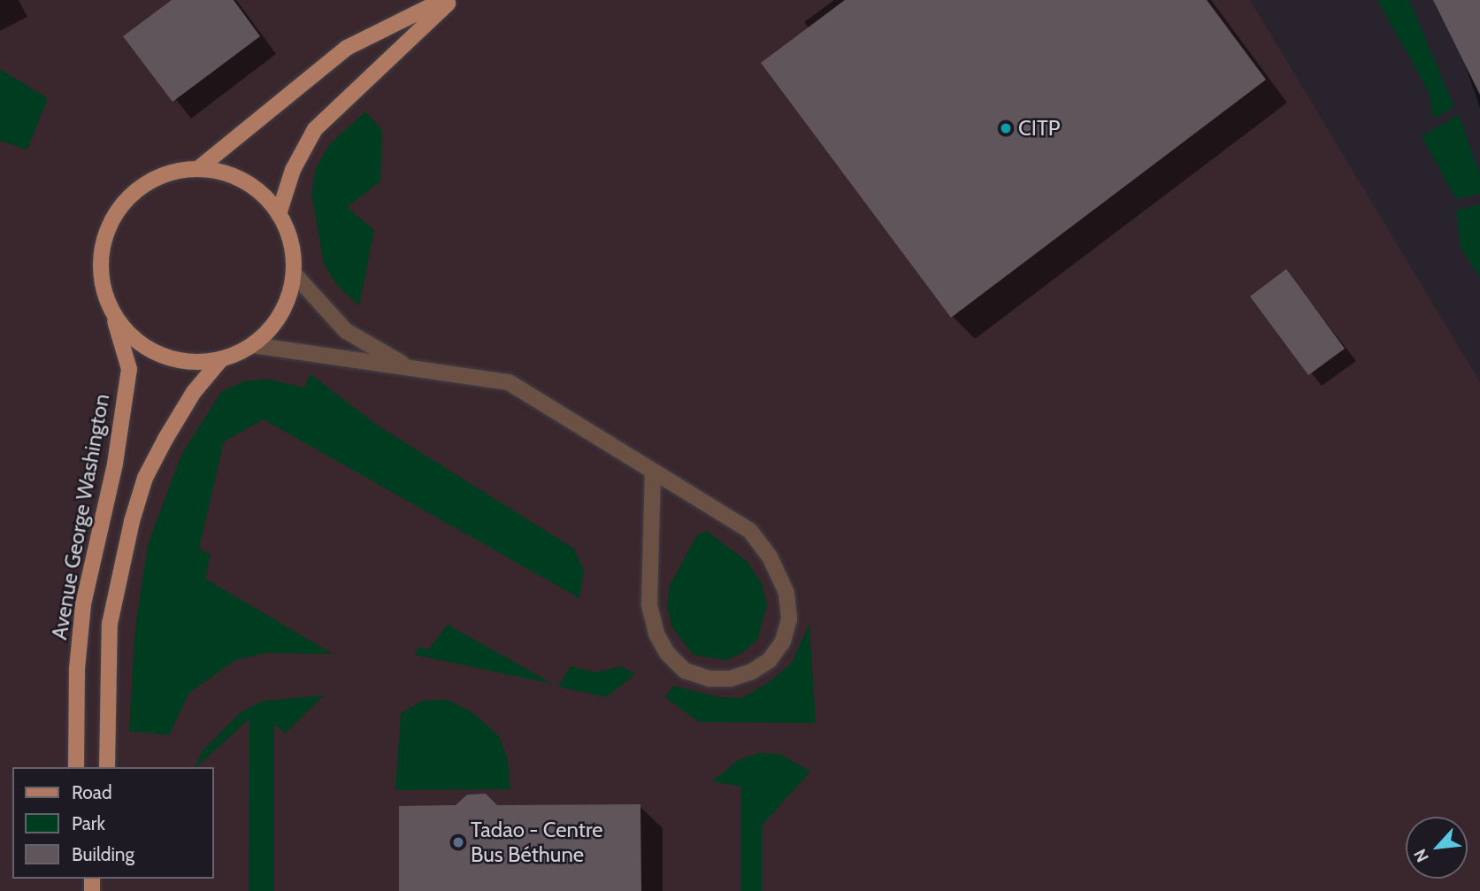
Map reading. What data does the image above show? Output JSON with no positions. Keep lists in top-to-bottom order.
{
  "streets": {
    "main road": ["Avenue George Washington"]
  },
  "places": ["CITP", "Tadao - Centre Bus Béthune"],
  "legend": ["Road", "Park", "Building"],
  "north": "bottom left"
}
